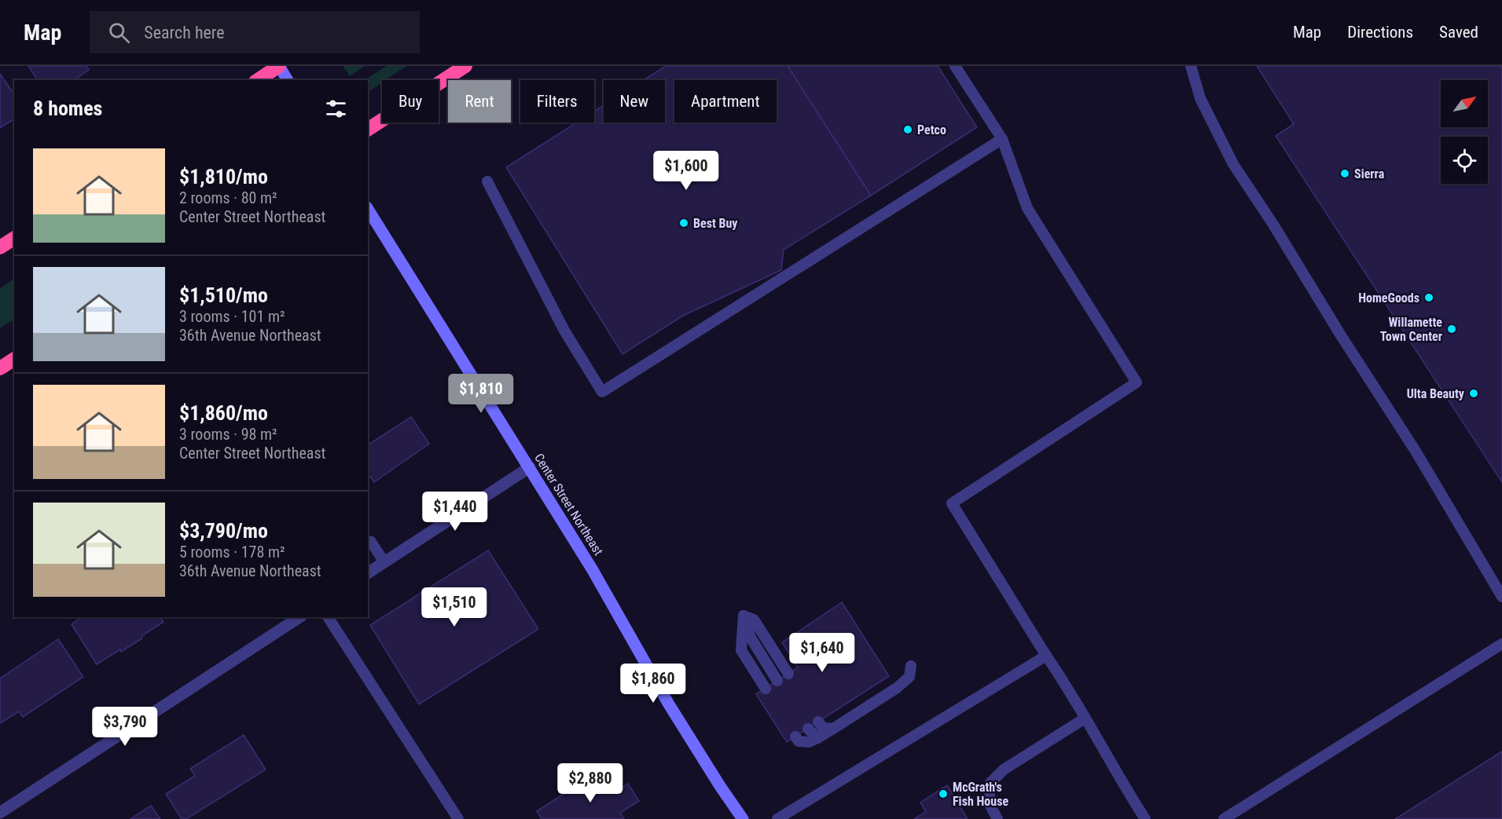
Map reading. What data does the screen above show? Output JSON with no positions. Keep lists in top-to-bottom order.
{
  "streets": {
    "main road": ["Center Street Northeast"]
  },
  "places": [
    "Petco",
    "Sierra",
    "Best Buy",
    "HomeGoods",
    "Willamette Town Center",
    "Ulta Beauty",
    "McGrath's Fish House"
  ],
  "north": "top right",
  "page": {
    "header": "Map",
    "search": "Search here",
    "nav": ["Map", "Directions", "Saved"],
    "chip": [
      "Buy",
      "Rent",
      "Filters",
      "New",
      "Apartment"
    ],
    "heading": "8 homes",
    "list": [
      {
        "name": "$1,810/mo",
        "note": "2 rooms · 80 m² · Center Street Northeast"
      },
      {
        "name": "$1,510/mo",
        "note": "3 rooms · 101 m² · 36th Avenue Northeast"
      },
      {
        "name": "$1,860/mo",
        "note": "3 rooms · 98 m² · Center Street Northeast"
      },
      {
        "name": "$3,790/mo",
        "note": "5 rooms · 178 m² · 36th Avenue Northeast"
      }
    ],
    "price": [
      "$1,600",
      "$1,810",
      "$1,440",
      "$1,510",
      "$1,640",
      "$1,860",
      "$3,790",
      "$2,880"
    ]
  }
}
